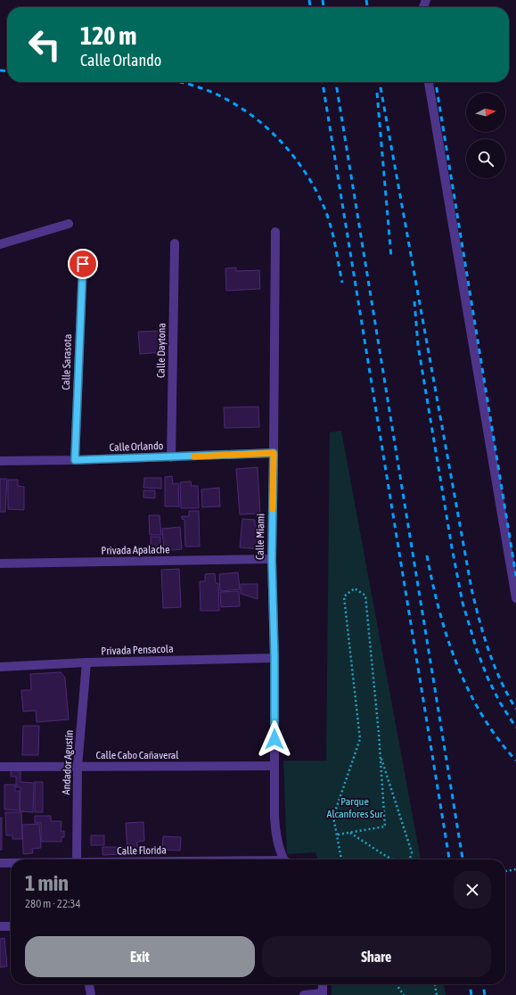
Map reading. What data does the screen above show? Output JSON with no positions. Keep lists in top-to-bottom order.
{
  "streets": {
    "street": [
      "Calle Daytona",
      "Calle Sarasota",
      "Calle Orlando",
      "Calle Miami",
      "Privada Apalache",
      "Privada Pensacola",
      "Calle Cabo Cañaveral",
      "Andador Agustín",
      "Calle Florida"
    ]
  },
  "crossings": [
    ["Calle Daytona", "Calle Orlando"],
    ["Calle Sarasota", "Calle Orlando"],
    ["Calle Orlando", "Calle Miami"],
    ["Calle Miami", "Privada Apalache"],
    ["Calle Miami", "Privada Pensacola"],
    ["Calle Miami", "Calle Cabo Cañaveral"],
    ["Privada Pensacola", "Andador Agustín"],
    ["Calle Cabo Cañaveral", "Andador Agustín"]
  ],
  "parks": ["Parque Alcanfores Sur"],
  "north": "right",
  "page": {
    "turn": ["120 m", "Calle Orlando"],
    "heading": ["1 min", "280 m · 22:34"],
    "buttons": ["Exit", "Share"]
  }
}
